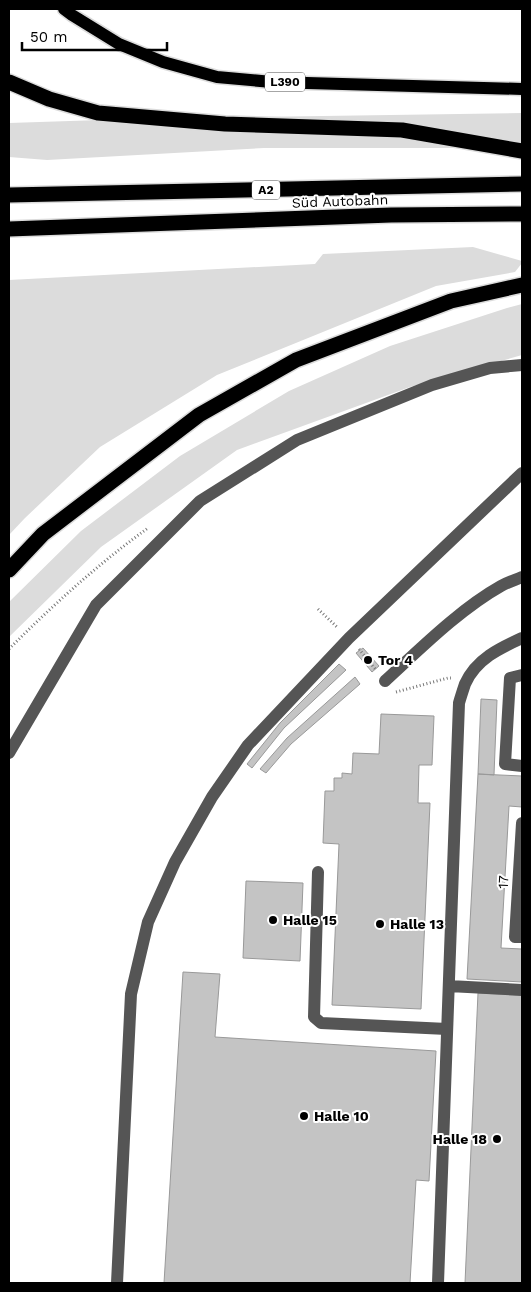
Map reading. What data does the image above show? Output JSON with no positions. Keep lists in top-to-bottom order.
{
  "streets": {
    "highway": ["A2", "Süd Autobahn"],
    "main road": ["L390"],
    "lane": ["17"]
  },
  "places": [
    "Tor 4",
    "Halle 15",
    "Halle 13",
    "Halle 10",
    "Halle 18"
  ],
  "scale_bar": "50 m"
}
